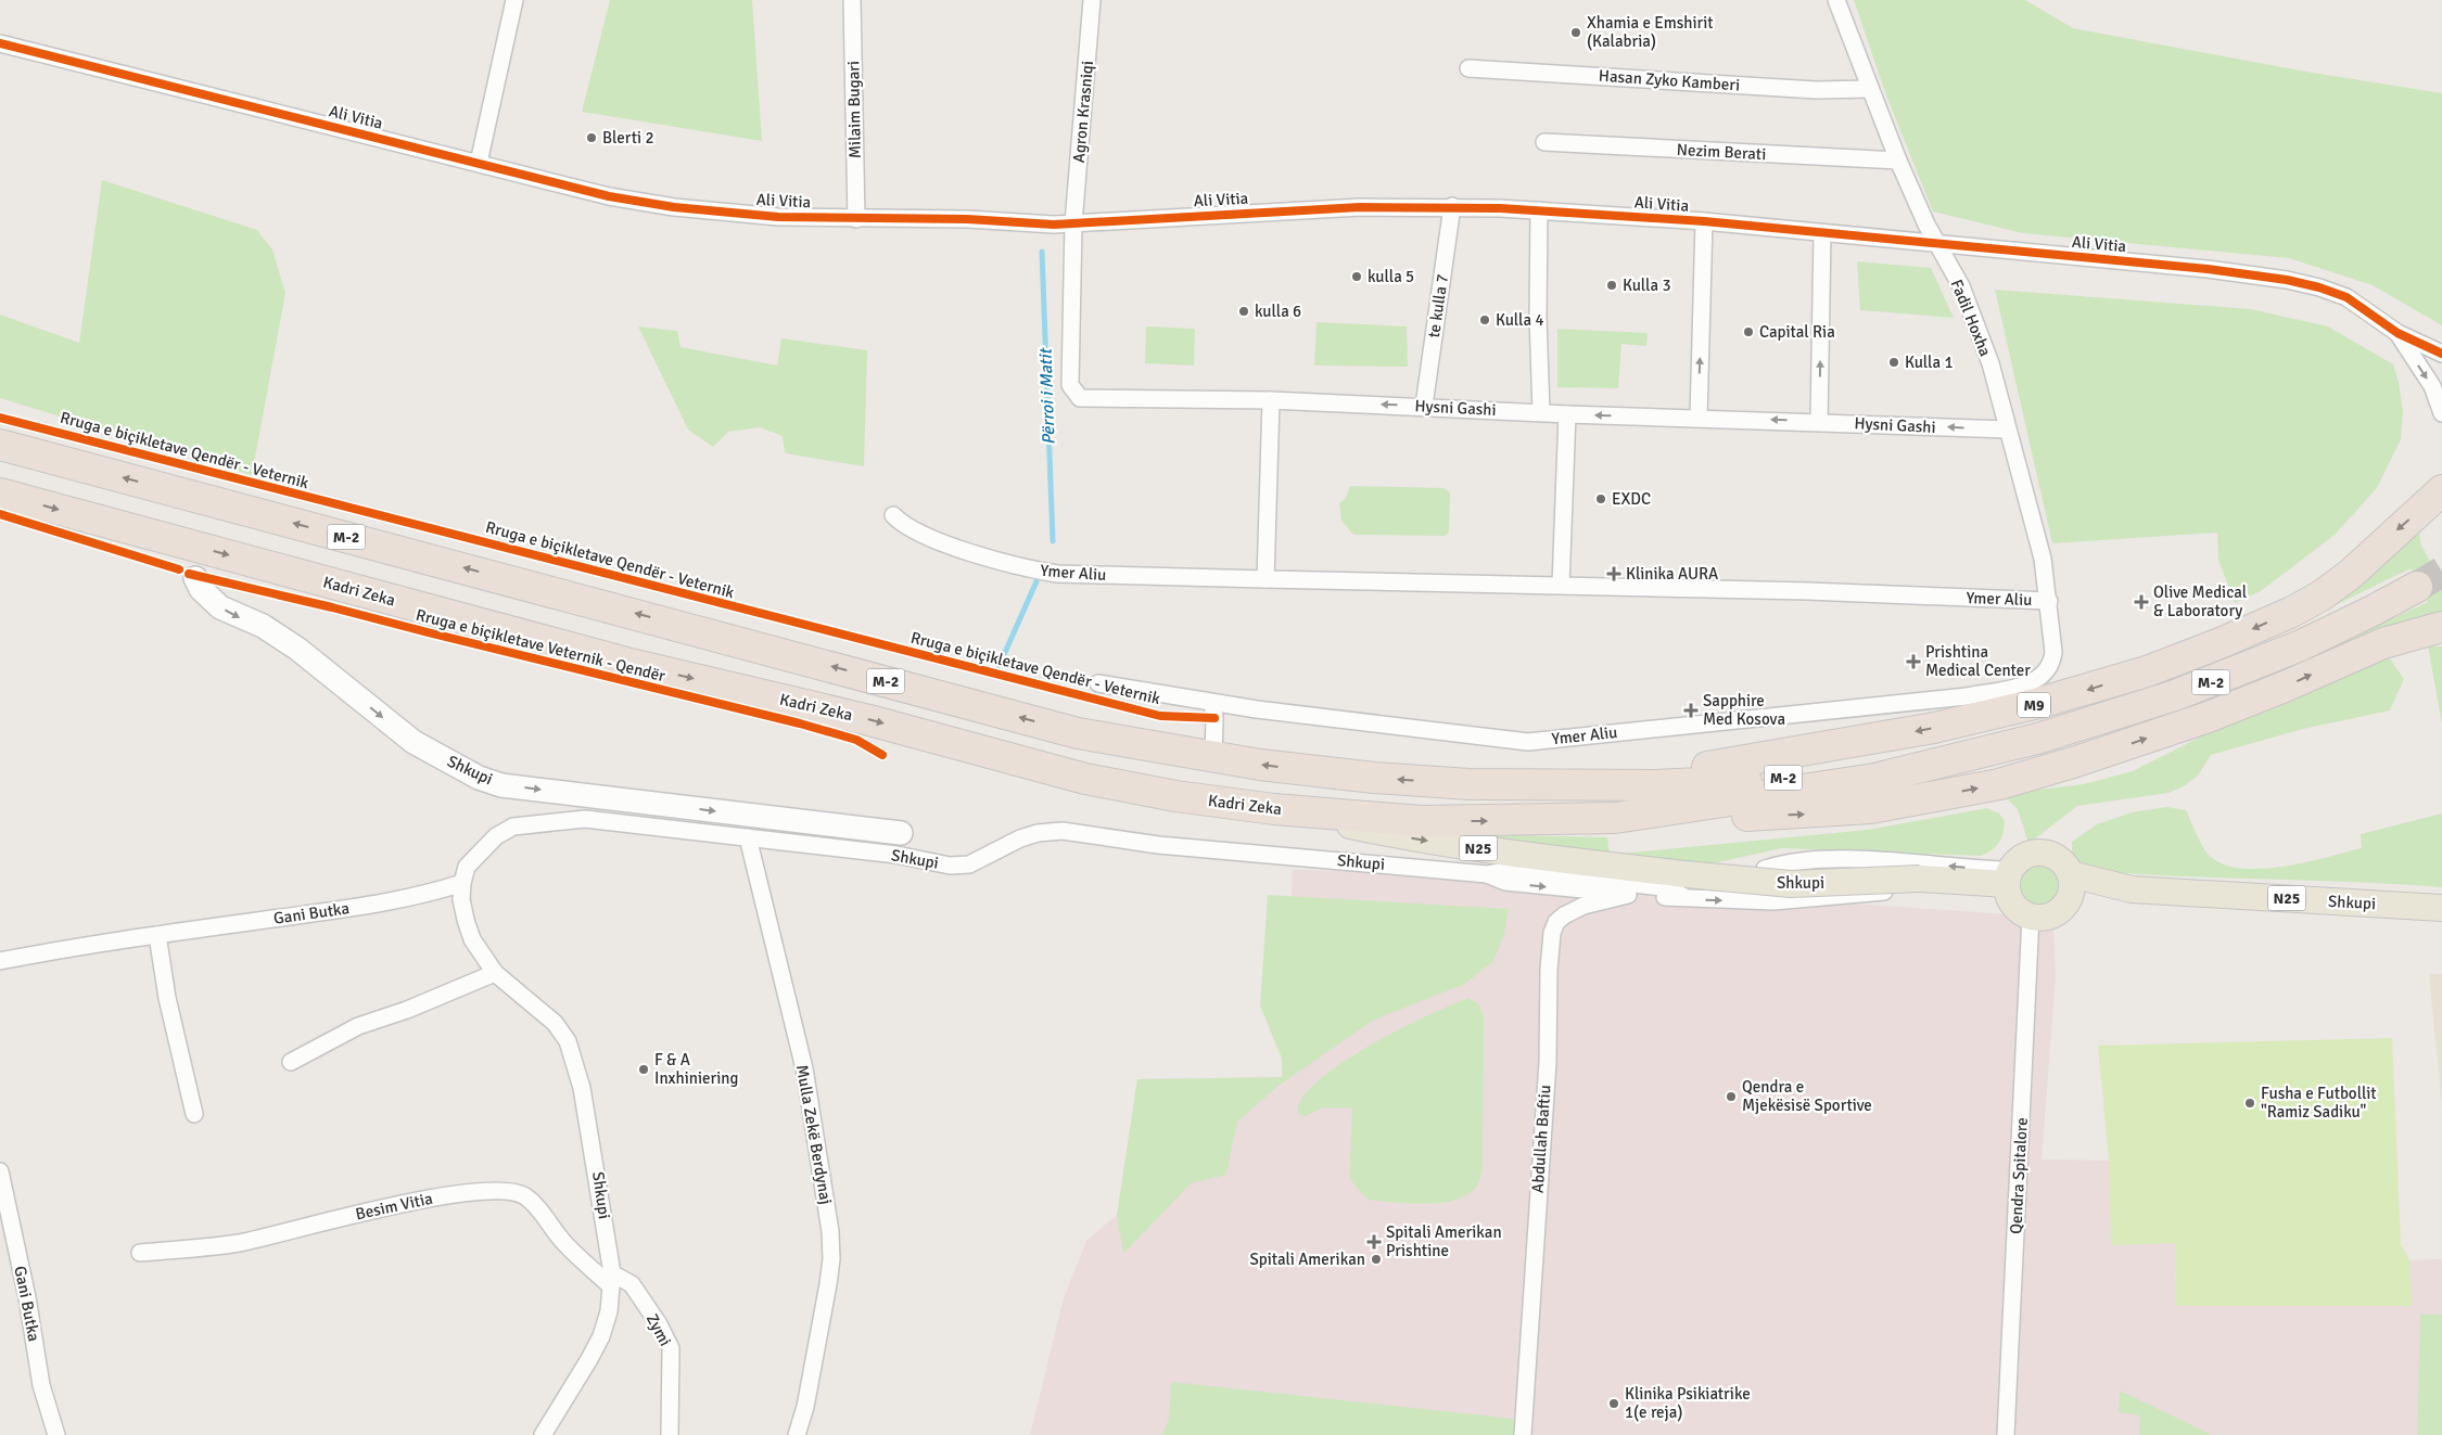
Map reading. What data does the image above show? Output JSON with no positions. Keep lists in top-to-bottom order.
{
  "streets": {
    "highway": ["M-2", "Kadri Zeka", "M9"],
    "main road": ["Shkupi", "N25"],
    "street": [
      "Hasan Zyko Kamberi",
      "Milaim Bugari",
      "Agron Krasniqi",
      "Ali Vitia",
      "Nezim Berati",
      "te kulla 7",
      "Fadil Hoxha",
      "Hysni Gashi",
      "Ymer Aliu",
      "Gani Butka",
      "Mulla Zekë Berdynaj",
      "Abdullah Baftiu",
      "Qendra Spitalore",
      "Besim Vitia",
      "Zymi"
    ],
    "cycle path": ["Rruga e biçikletave Qendër - Veternik", "Rruga e biçikletave Veternik - Qendër"]
  },
  "crossings": [
    ["Hasan Zyko Kamberi", "Fadil Hoxha"],
    ["Milaim Bugari", "Ali Vitia"],
    ["Agron Krasniqi", "Ali Vitia"],
    ["Agron Krasniqi", "Hysni Gashi"],
    ["Ali Vitia", "te kulla 7"],
    ["Ali Vitia", "Fadil Hoxha"],
    ["Ali Vitia", "Hysni Gashi"],
    ["Nezim Berati", "Fadil Hoxha"],
    ["te kulla 7", "Hysni Gashi"],
    ["Fadil Hoxha", "Hysni Gashi"],
    ["Fadil Hoxha", "Ymer Aliu"],
    ["M-2", "Kadri Zeka"],
    ["M-2", "M9"],
    ["Kadri Zeka", "Shkupi"],
    ["Shkupi", "Gani Butka"],
    ["Shkupi", "Mulla Zekë Berdynaj"],
    ["Shkupi", "Abdullah Baftiu"],
    ["Shkupi", "Qendra Spitalore"],
    ["Shkupi", "Besim Vitia"],
    ["Shkupi", "Zymi"],
    ["Besim Vitia", "Zymi"]
  ],
  "one_way": ["Hysni Gashi"],
  "water": ["Përroi i Matit"],
  "places": {
    "other": [
      "Xhamia e Emshirit (Kalabria)",
      "Blerti 2",
      "kulla 5",
      "Kulla 3",
      "kulla 6",
      "Kulla 4",
      "Capital Ria",
      "Kulla 1",
      "EXDC",
      "F & A Inxhiniering",
      "Qendra e Mjekësisë Sportive",
      "Fusha e Futbollit \"Ramiz Sadiku\"",
      "Spitali Amerikan",
      "Klinika Psikiatrike 1(e reja)"
    ],
    "health": [
      "Klinika AURA",
      "Olive Medical & Laboratory",
      "Prishtina Medical Center",
      "Sapphire Med Kosova",
      "Spitali Amerikan Prishtine"
    ]
  }
}
